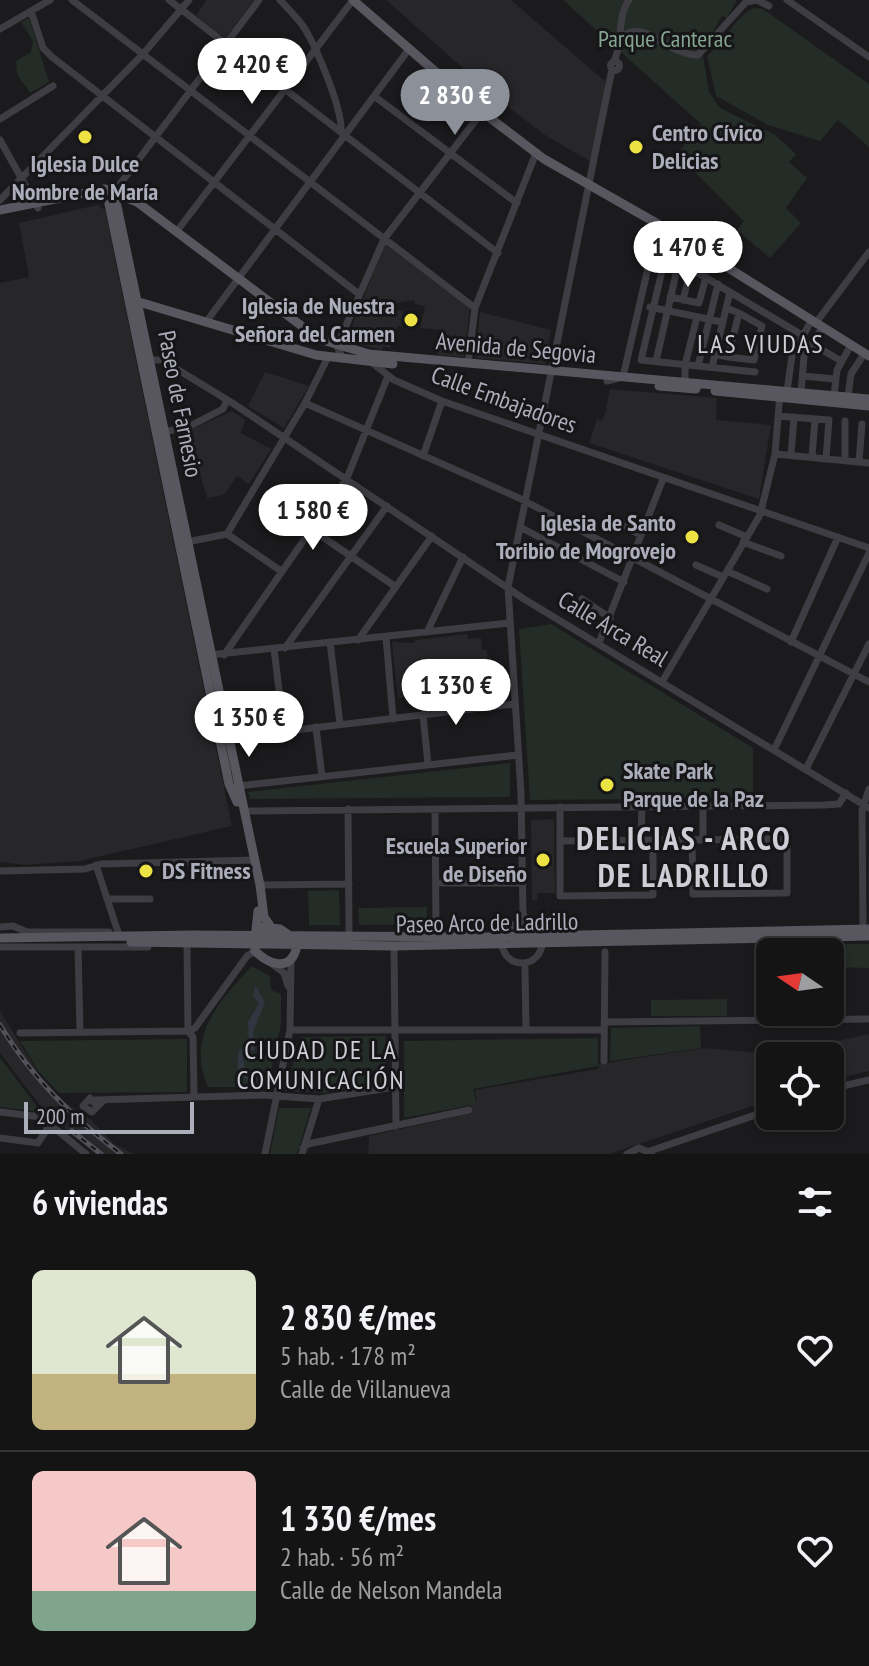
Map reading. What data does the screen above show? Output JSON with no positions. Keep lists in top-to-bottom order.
{
  "streets": {
    "main road": ["Avenida de Segovia", "Paseo de Farnesio", "Paseo Arco de Ladrillo"],
    "street": ["Calle Embajadores", "Calle Arca Real"]
  },
  "crossings": [
    ["Avenida de Segovia", "Calle Embajadores"],
    ["Avenida de Segovia", "Paseo de Farnesio"],
    ["Paseo de Farnesio", "Calle Arca Real"],
    ["Paseo de Farnesio", "Paseo Arco de Ladrillo"]
  ],
  "districts": ["LAS VIUDAS", "DELICIAS - ARCO DE LADRILLO", "CIUDAD DE LA COMUNICACIÓN"],
  "parks": ["Parque Canterac"],
  "places": [
    "Iglesia Dulce Nombre de María",
    "Centro Cívico Delicias",
    "Iglesia de Nuestra Señora del Carmen",
    "Iglesia de Santo Toribio de Mogrovejo",
    "Skate Park Parque de la Paz",
    "Escuela Superior de Diseño",
    "DS Fitness"
  ],
  "scale_bar": "200 m",
  "north": "left",
  "page": {
    "price": [
      "2 420 €",
      "2 830 €",
      "1 470 €",
      "1 580 €",
      "1 330 €",
      "1 350 €"
    ],
    "scale": "200 m",
    "heading": "6 viviendas",
    "list": [
      {
        "name": "2 830 €/mes",
        "note": "5 hab. · 178 m² · Calle de Villanueva"
      },
      {
        "name": "1 330 €/mes",
        "note": "2 hab. · 56 m² · Calle de Nelson Mandela"
      }
    ]
  }
}
